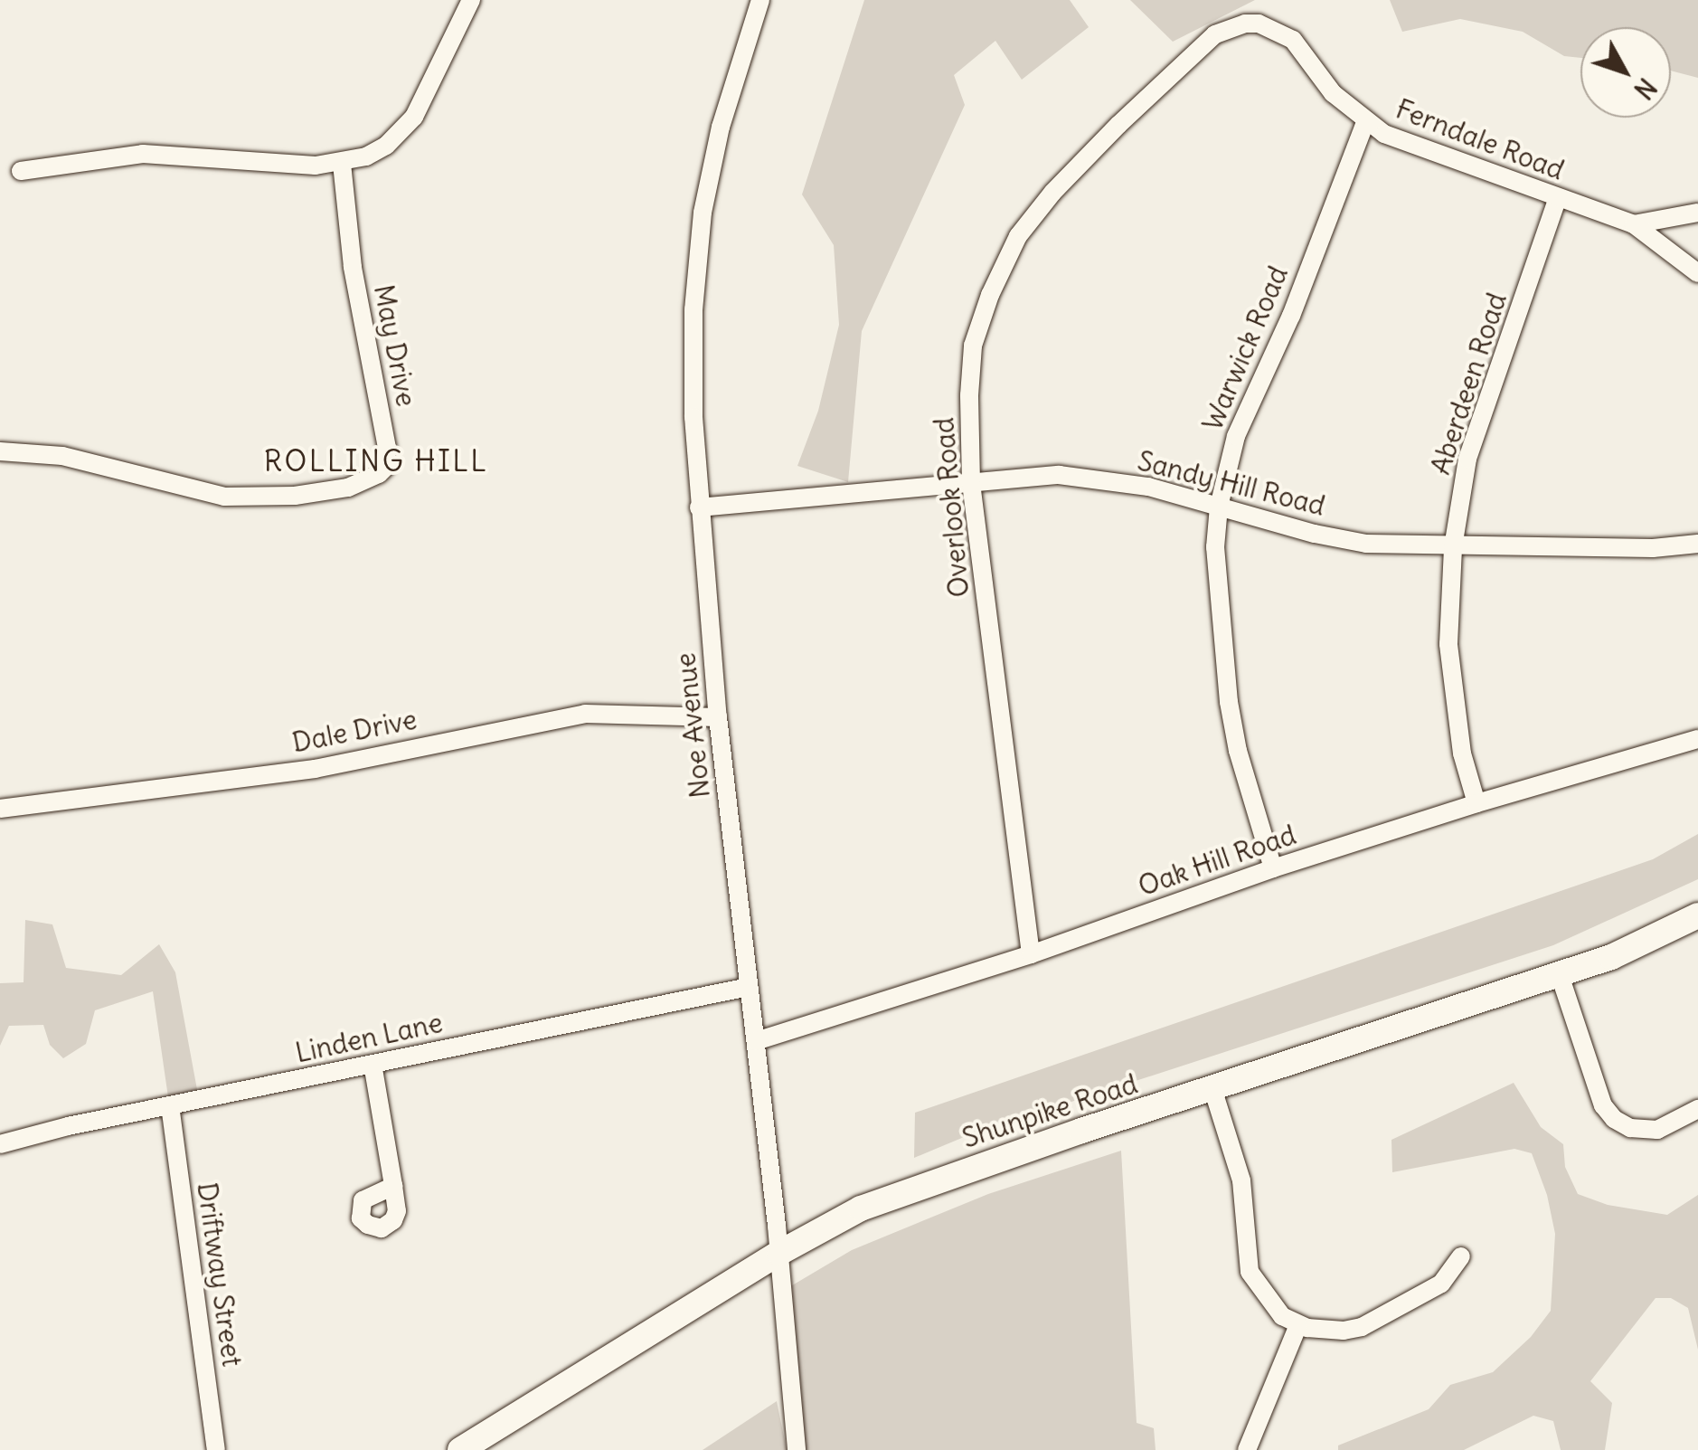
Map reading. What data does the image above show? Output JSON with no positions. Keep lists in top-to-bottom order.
{
  "streets": {
    "main road": ["Shunpike Road"],
    "street": [
      "Ferndale Road",
      "May Drive",
      "Warwick Road",
      "Aberdeen Road",
      "Sandy Hill Road",
      "Overlook Road",
      "Noe Avenue",
      "Dale Drive",
      "Oak Hill Road",
      "Linden Lane",
      "Driftway Street"
    ]
  },
  "crossings": [
    ["Ferndale Road", "Warwick Road"],
    ["Ferndale Road", "Aberdeen Road"],
    ["Ferndale Road", "Overlook Road"],
    ["Warwick Road", "Sandy Hill Road"],
    ["Warwick Road", "Oak Hill Road"],
    ["Aberdeen Road", "Sandy Hill Road"],
    ["Aberdeen Road", "Oak Hill Road"],
    ["Sandy Hill Road", "Overlook Road"],
    ["Sandy Hill Road", "Noe Avenue"],
    ["Overlook Road", "Oak Hill Road"],
    ["Noe Avenue", "Dale Drive"],
    ["Noe Avenue", "Oak Hill Road"],
    ["Noe Avenue", "Linden Lane"],
    ["Noe Avenue", "Shunpike Road"],
    ["Linden Lane", "Driftway Street"]
  ],
  "districts": ["ROLLING HILL"],
  "north": "bottom right"
}
